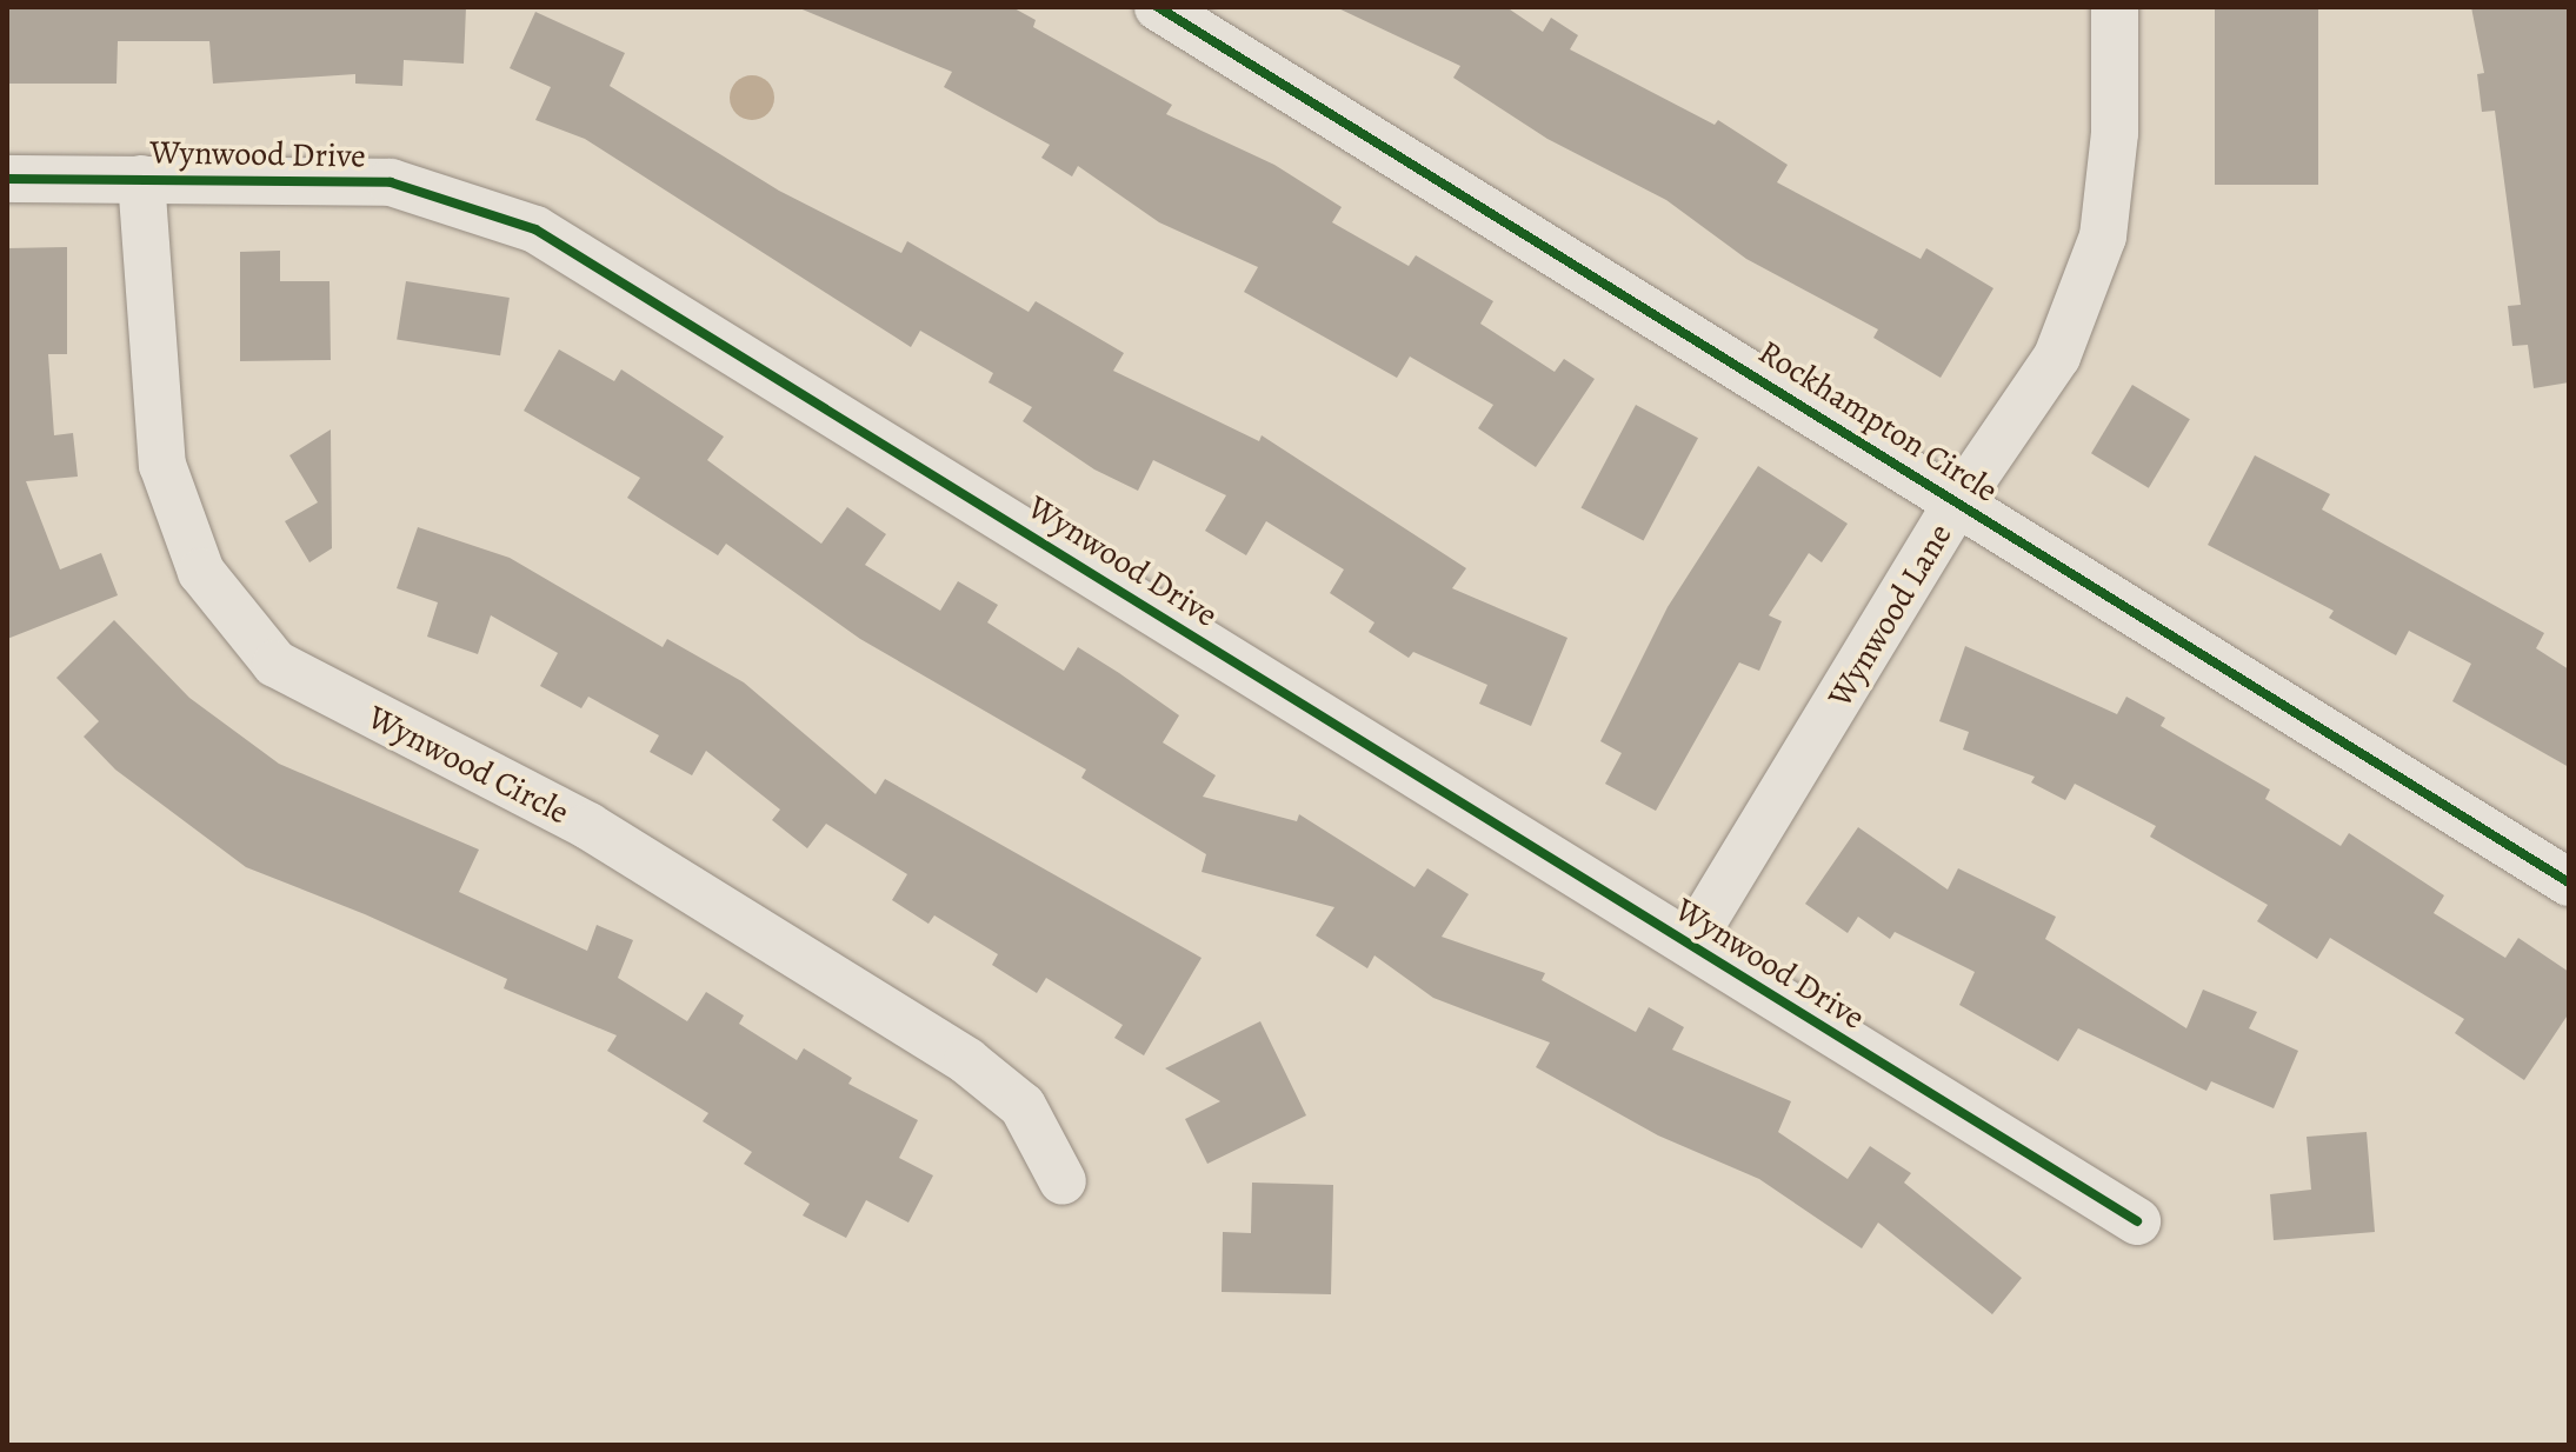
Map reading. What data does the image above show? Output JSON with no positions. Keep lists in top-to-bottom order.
{
  "streets": {
    "street": [
      "Wynwood Drive",
      "Rockhampton Circle",
      "Wynwood Lane",
      "Wynwood Circle"
    ]
  },
  "crossings": [
    ["Wynwood Drive", "Wynwood Lane"],
    ["Wynwood Drive", "Wynwood Circle"],
    ["Rockhampton Circle", "Wynwood Lane"]
  ]
}
